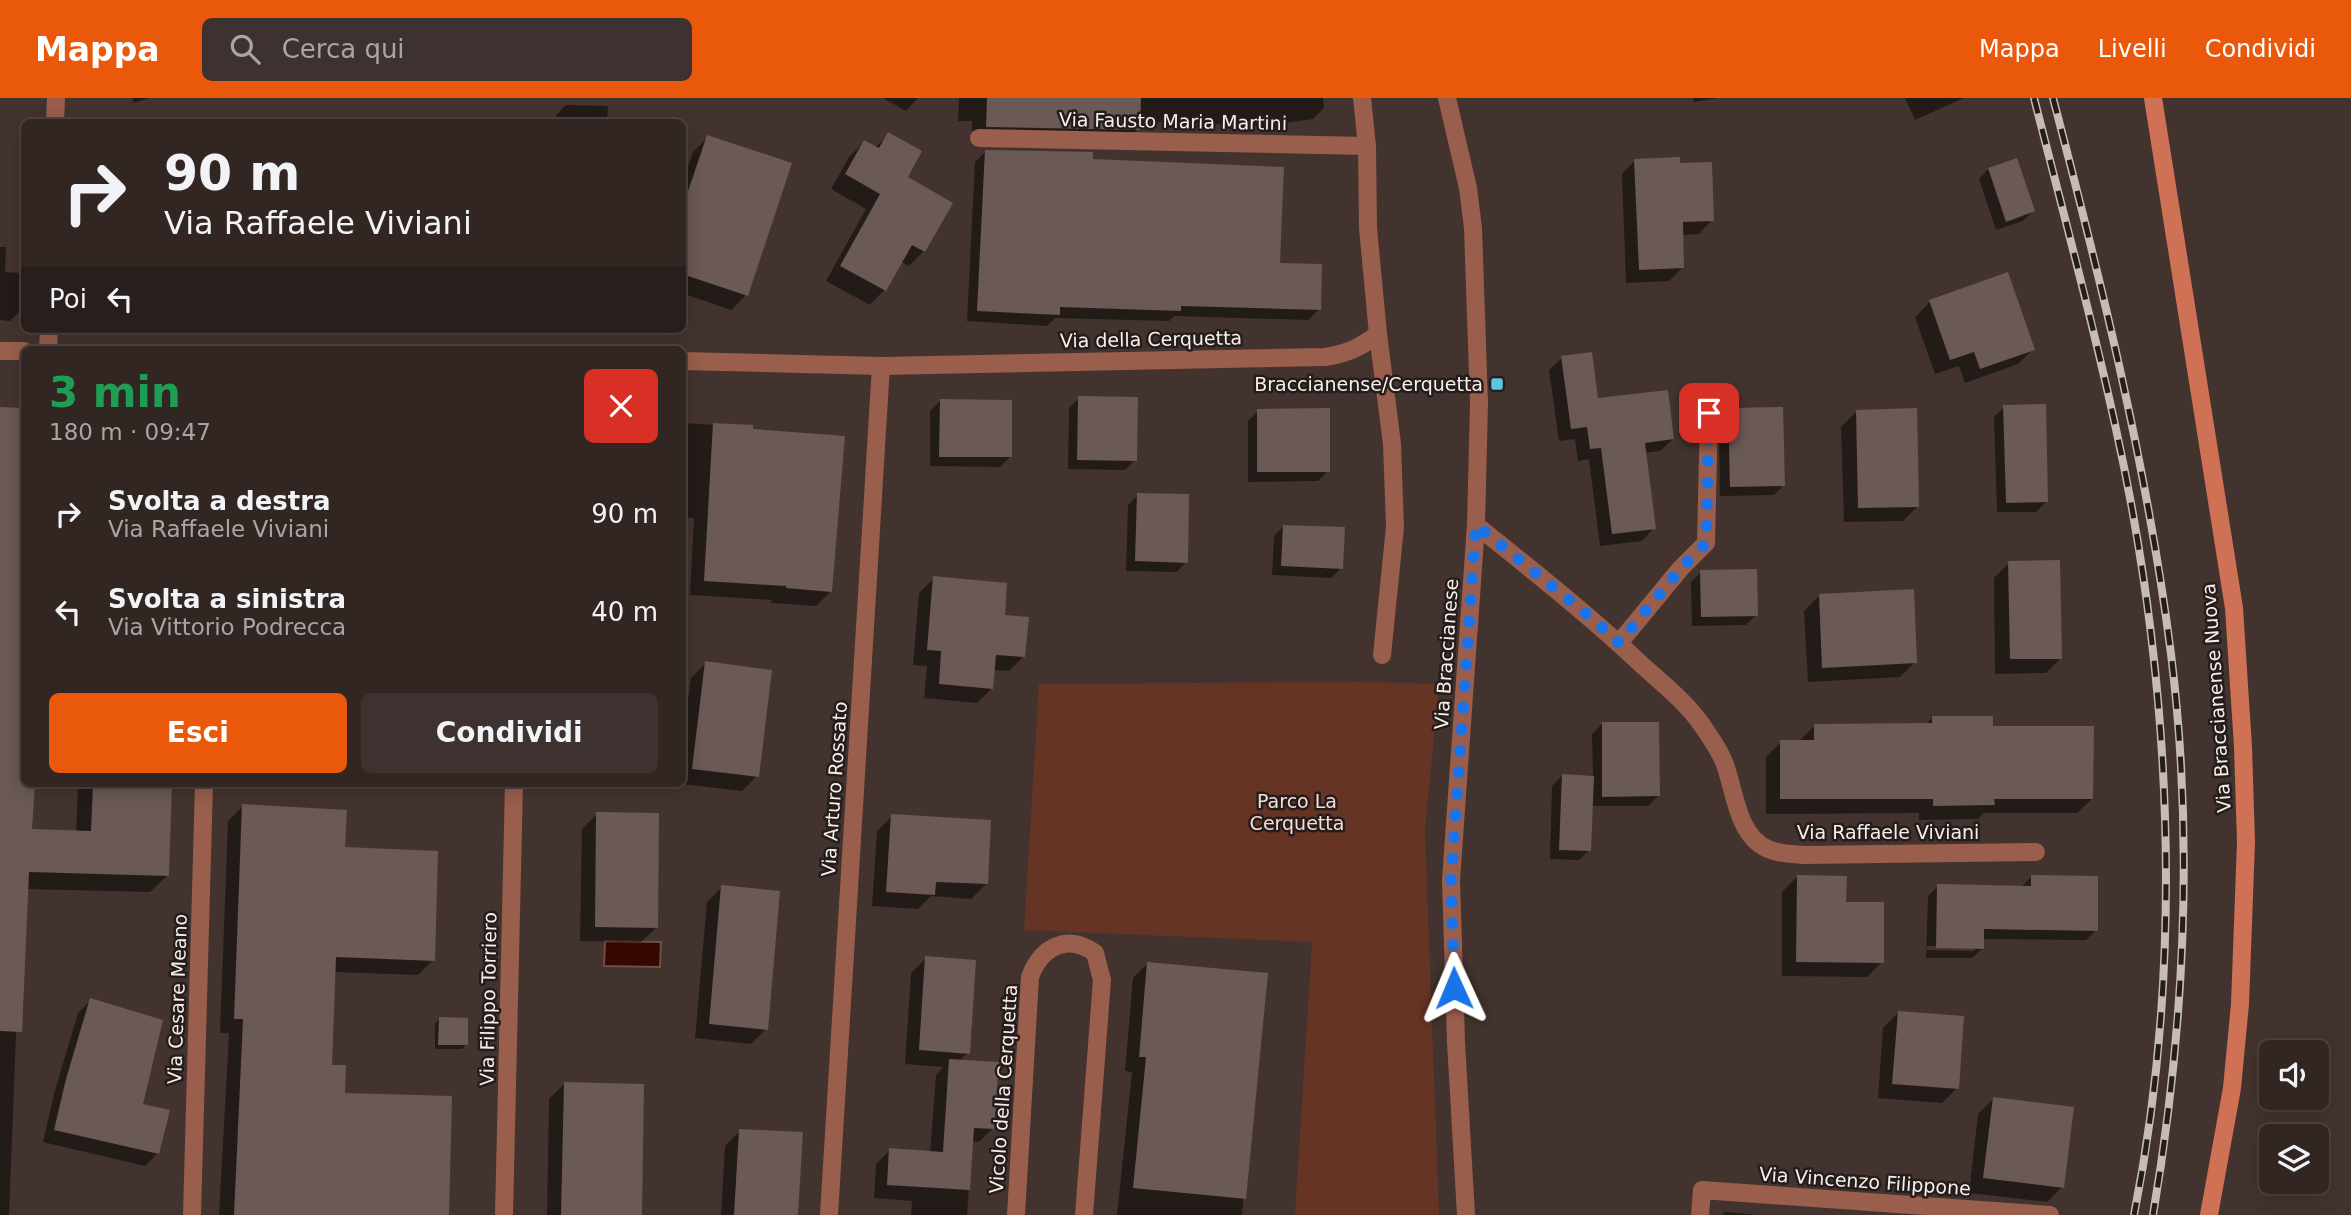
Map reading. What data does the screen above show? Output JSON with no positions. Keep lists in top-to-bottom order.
{
  "streets": {
    "main road": ["Via Braccianense Nuova"],
    "street": [
      "Via Fausto Maria Martini",
      "Via della Cerquetta",
      "Via Braccianese",
      "Via Arturo Rossato",
      "Via Raffaele Viviani",
      "Via Cesare Meano",
      "Via Filippo Torriero",
      "Vicolo della Cerquetta",
      "Via Vincenzo Filippone"
    ]
  },
  "crossings": [
    ["Via della Cerquetta", "Via Arturo Rossato"],
    ["Via Braccianese", "Via Raffaele Viviani"]
  ],
  "parks": ["Parco La Cerquetta"],
  "places": {
    "transit": ["Braccianense/Cerquetta"]
  },
  "page": {
    "header": "Mappa",
    "search": "Cerca qui",
    "nav": ["Mappa", "Livelli", "Condividi"],
    "turn": ["90 m", "Via Raffaele Viviani"],
    "then": "Poi",
    "heading": ["3 min", "180 m · 09:47"],
    "list": [
      {
        "name": "Svolta a destra",
        "note": "Via Raffaele Viviani",
        "value": "90 m"
      },
      {
        "name": "Svolta a sinistra",
        "note": "Via Vittorio Podrecca",
        "value": "40 m"
      }
    ],
    "buttons": ["Esci", "Condividi"]
  }
}
